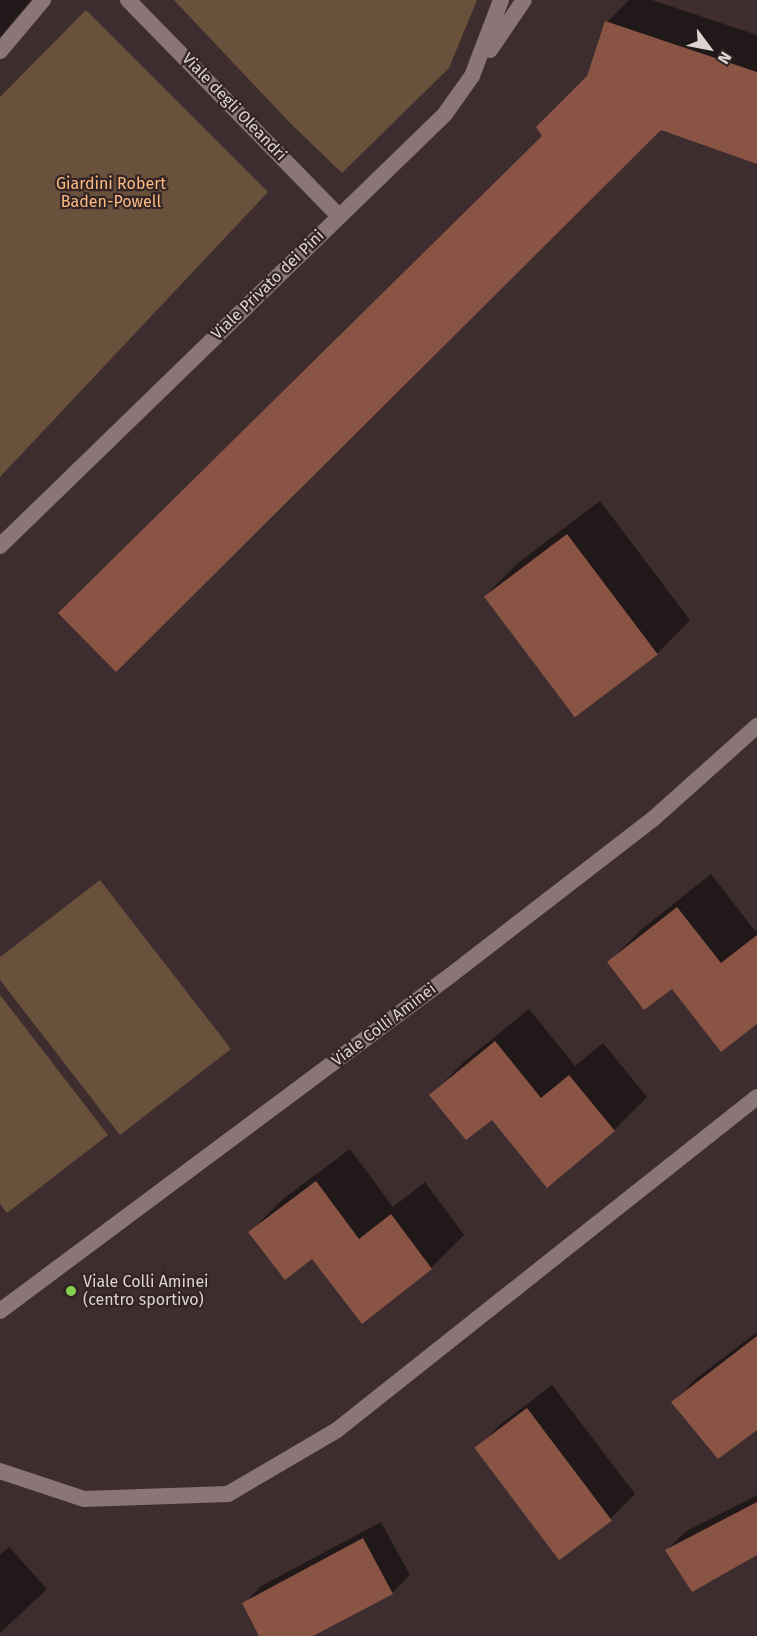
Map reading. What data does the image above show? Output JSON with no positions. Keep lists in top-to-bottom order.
{
  "streets": {
    "street": ["Viale degli Oleandri", "Viale Privato dei Pini", "Viale Colli Aminei"]
  },
  "crossings": [
    ["Viale degli Oleandri", "Viale Privato dei Pini"]
  ],
  "parks": ["Giardini Robert Baden-Powell"],
  "places": ["Viale Colli Aminei (centro sportivo)"],
  "north": "bottom right"
}
